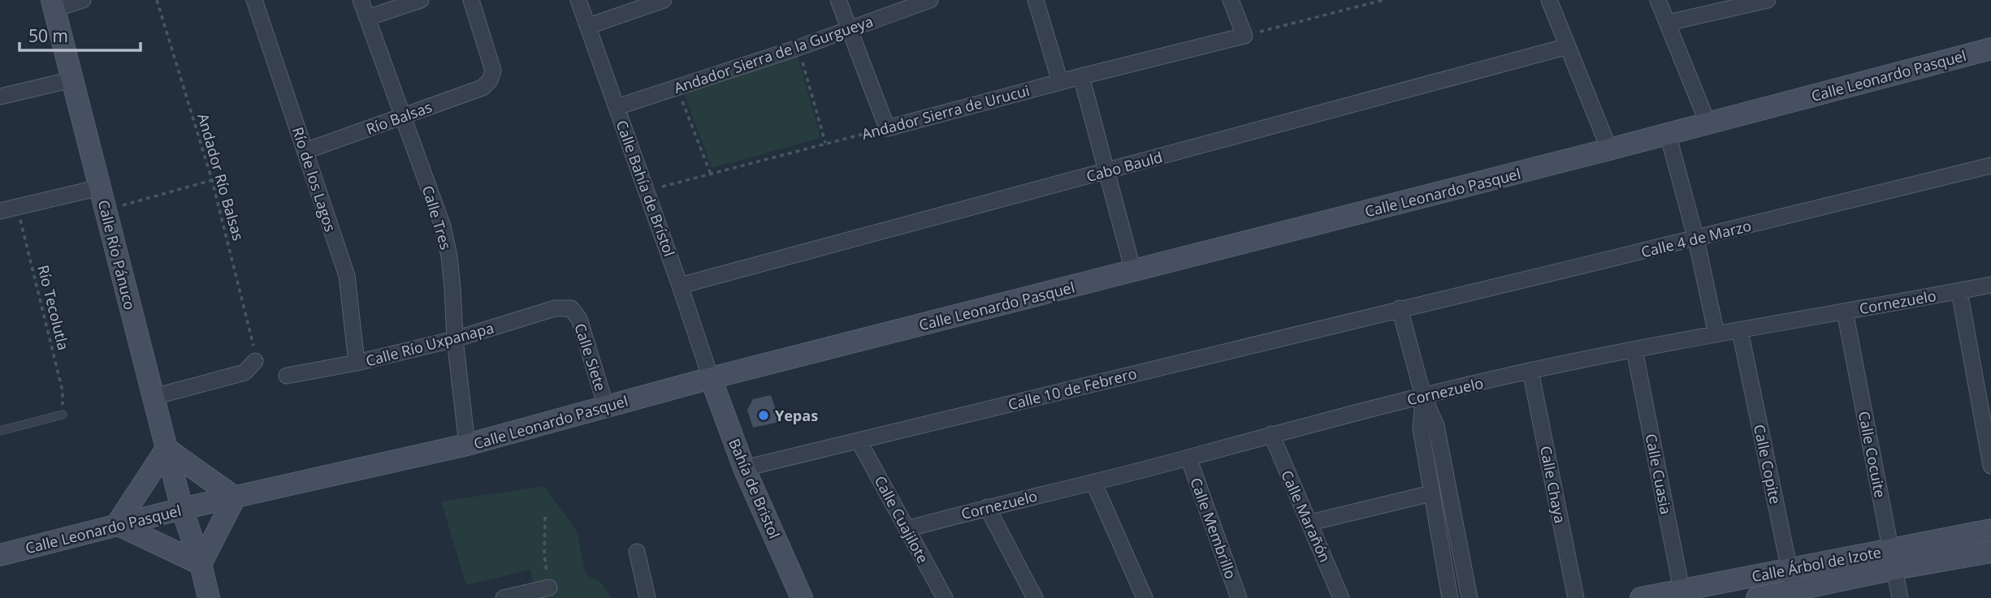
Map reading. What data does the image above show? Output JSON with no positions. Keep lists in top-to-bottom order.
{
  "streets": {
    "street": [
      "Andador Sierra de la Gurgueya",
      "Calle Leonardo Pasquel",
      "Andador Sierra de Urucui",
      "Río Balsas",
      "Cabo Bauld",
      "Río de los Lagos",
      "Calle Bahía de Brístol",
      "Calle Tres",
      "Calle 4 de Marzo",
      "Calle Río Pánuco",
      "Cornezuelo",
      "Calle Río Uxpanapa",
      "Calle Siete",
      "Calle 10 de Febrero",
      "Calle Cocuite",
      "Calle Copite",
      "Calle Cuasia",
      "Calle Chaya",
      "Bahía de Bristol",
      "Calle Marañón",
      "Calle Cuajilote",
      "Calle Membrillo",
      "Calle Árbol de Izote"
    ],
    "path": ["Andador Río Balsas", "Río Tecolutla"]
  },
  "crossings": [
    ["Andador Sierra de la Gurgueya", "Calle Bahía de Brístol"],
    ["Calle Leonardo Pasquel", "Calle Bahía de Brístol"],
    ["Calle Leonardo Pasquel", "Calle Tres"],
    ["Calle Leonardo Pasquel", "Calle Río Pánuco"],
    ["Calle Leonardo Pasquel", "Calle Siete"],
    ["Calle Leonardo Pasquel", "Bahía de Bristol"],
    ["Andador Sierra de Urucui", "Calle Bahía de Brístol"],
    ["Río Balsas", "Río de los Lagos"],
    ["Río Balsas", "Calle Tres"],
    ["Cabo Bauld", "Calle Bahía de Brístol"],
    ["Río de los Lagos", "Calle Río Uxpanapa"],
    ["Calle Bahía de Brístol", "Bahía de Bristol"],
    ["Calle Tres", "Calle Río Uxpanapa"],
    ["Calle 4 de Marzo", "Calle 10 de Febrero"],
    ["Cornezuelo", "Calle Cocuite"],
    ["Cornezuelo", "Calle Copite"],
    ["Cornezuelo", "Calle Cuasia"],
    ["Cornezuelo", "Calle Chaya"],
    ["Cornezuelo", "Calle Marañón"],
    ["Cornezuelo", "Calle Cuajilote"],
    ["Cornezuelo", "Calle Membrillo"],
    ["Calle Río Uxpanapa", "Calle Siete"],
    ["Calle 10 de Febrero", "Bahía de Bristol"],
    ["Calle 10 de Febrero", "Calle Cuajilote"],
    ["Calle Cocuite", "Calle Árbol de Izote"],
    ["Calle Copite", "Calle Árbol de Izote"],
    ["Calle Cuasia", "Calle Árbol de Izote"]
  ],
  "places": ["Yepas"],
  "scale_bar": "50 m"
}
